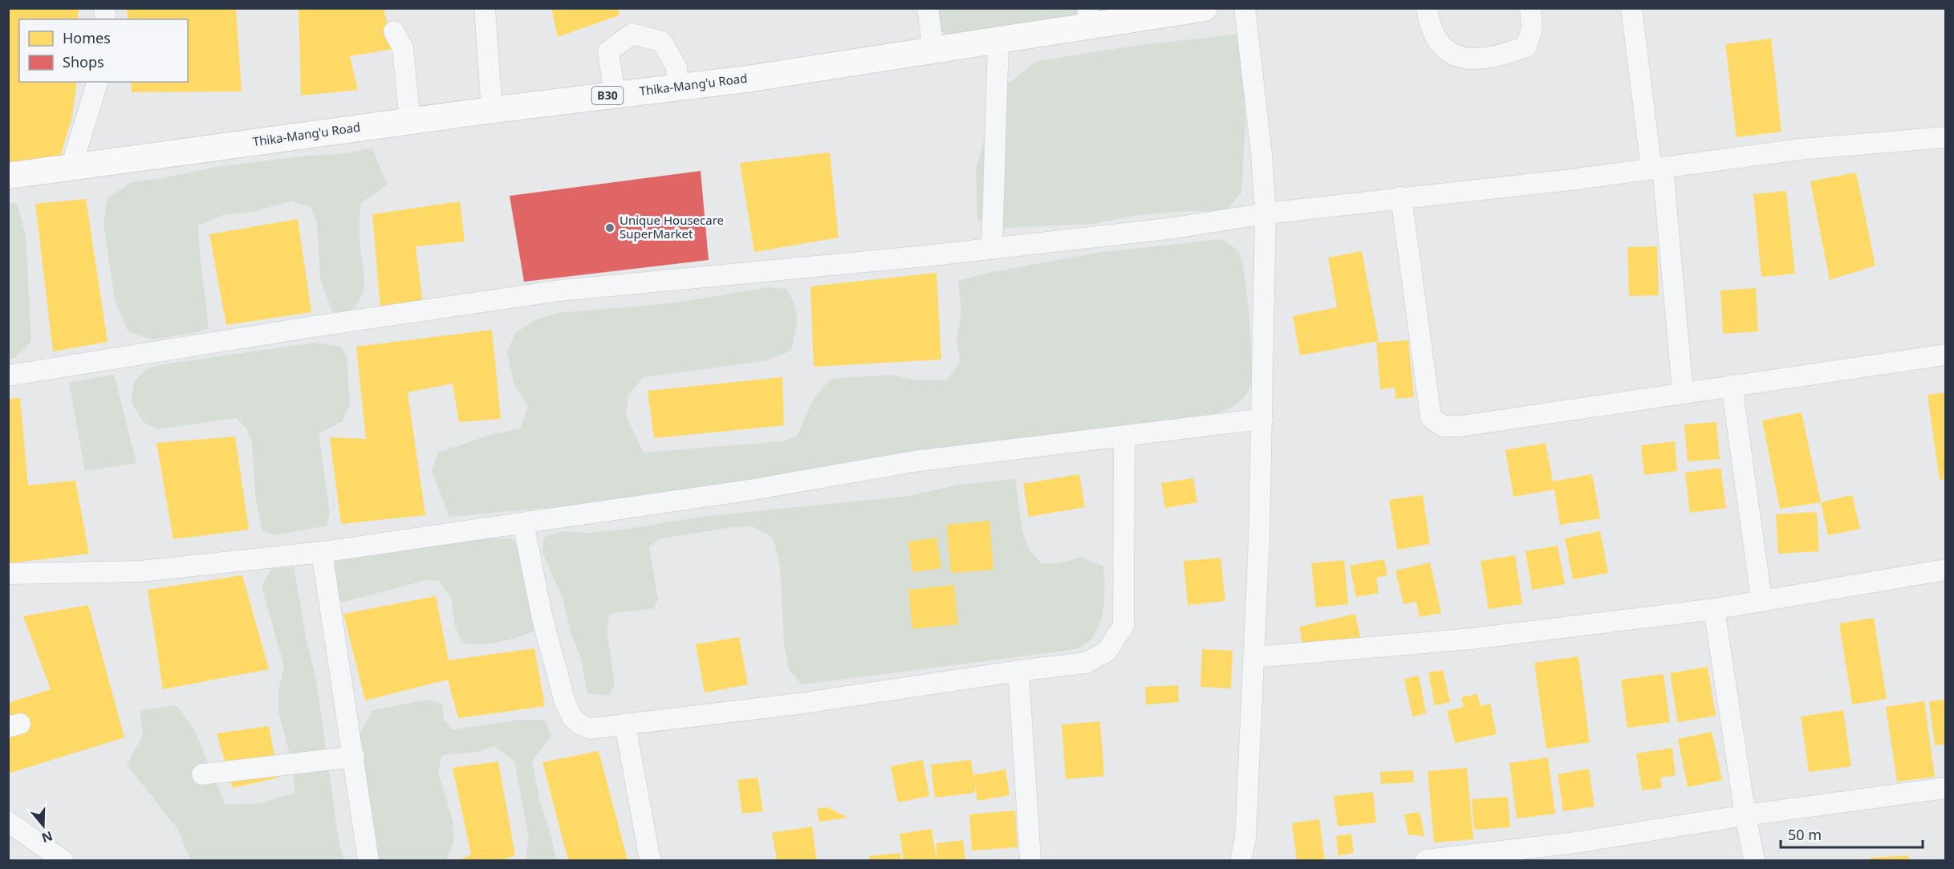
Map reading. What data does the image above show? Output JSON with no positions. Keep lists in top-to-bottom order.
{
  "streets": {
    "highway": ["Thika-Mang'u Road", "B30"]
  },
  "places": ["Unique Housecare SuperMarket"],
  "legend": ["Homes", "Shops"],
  "scale_bar": "50 m",
  "north": "bottom"
}
